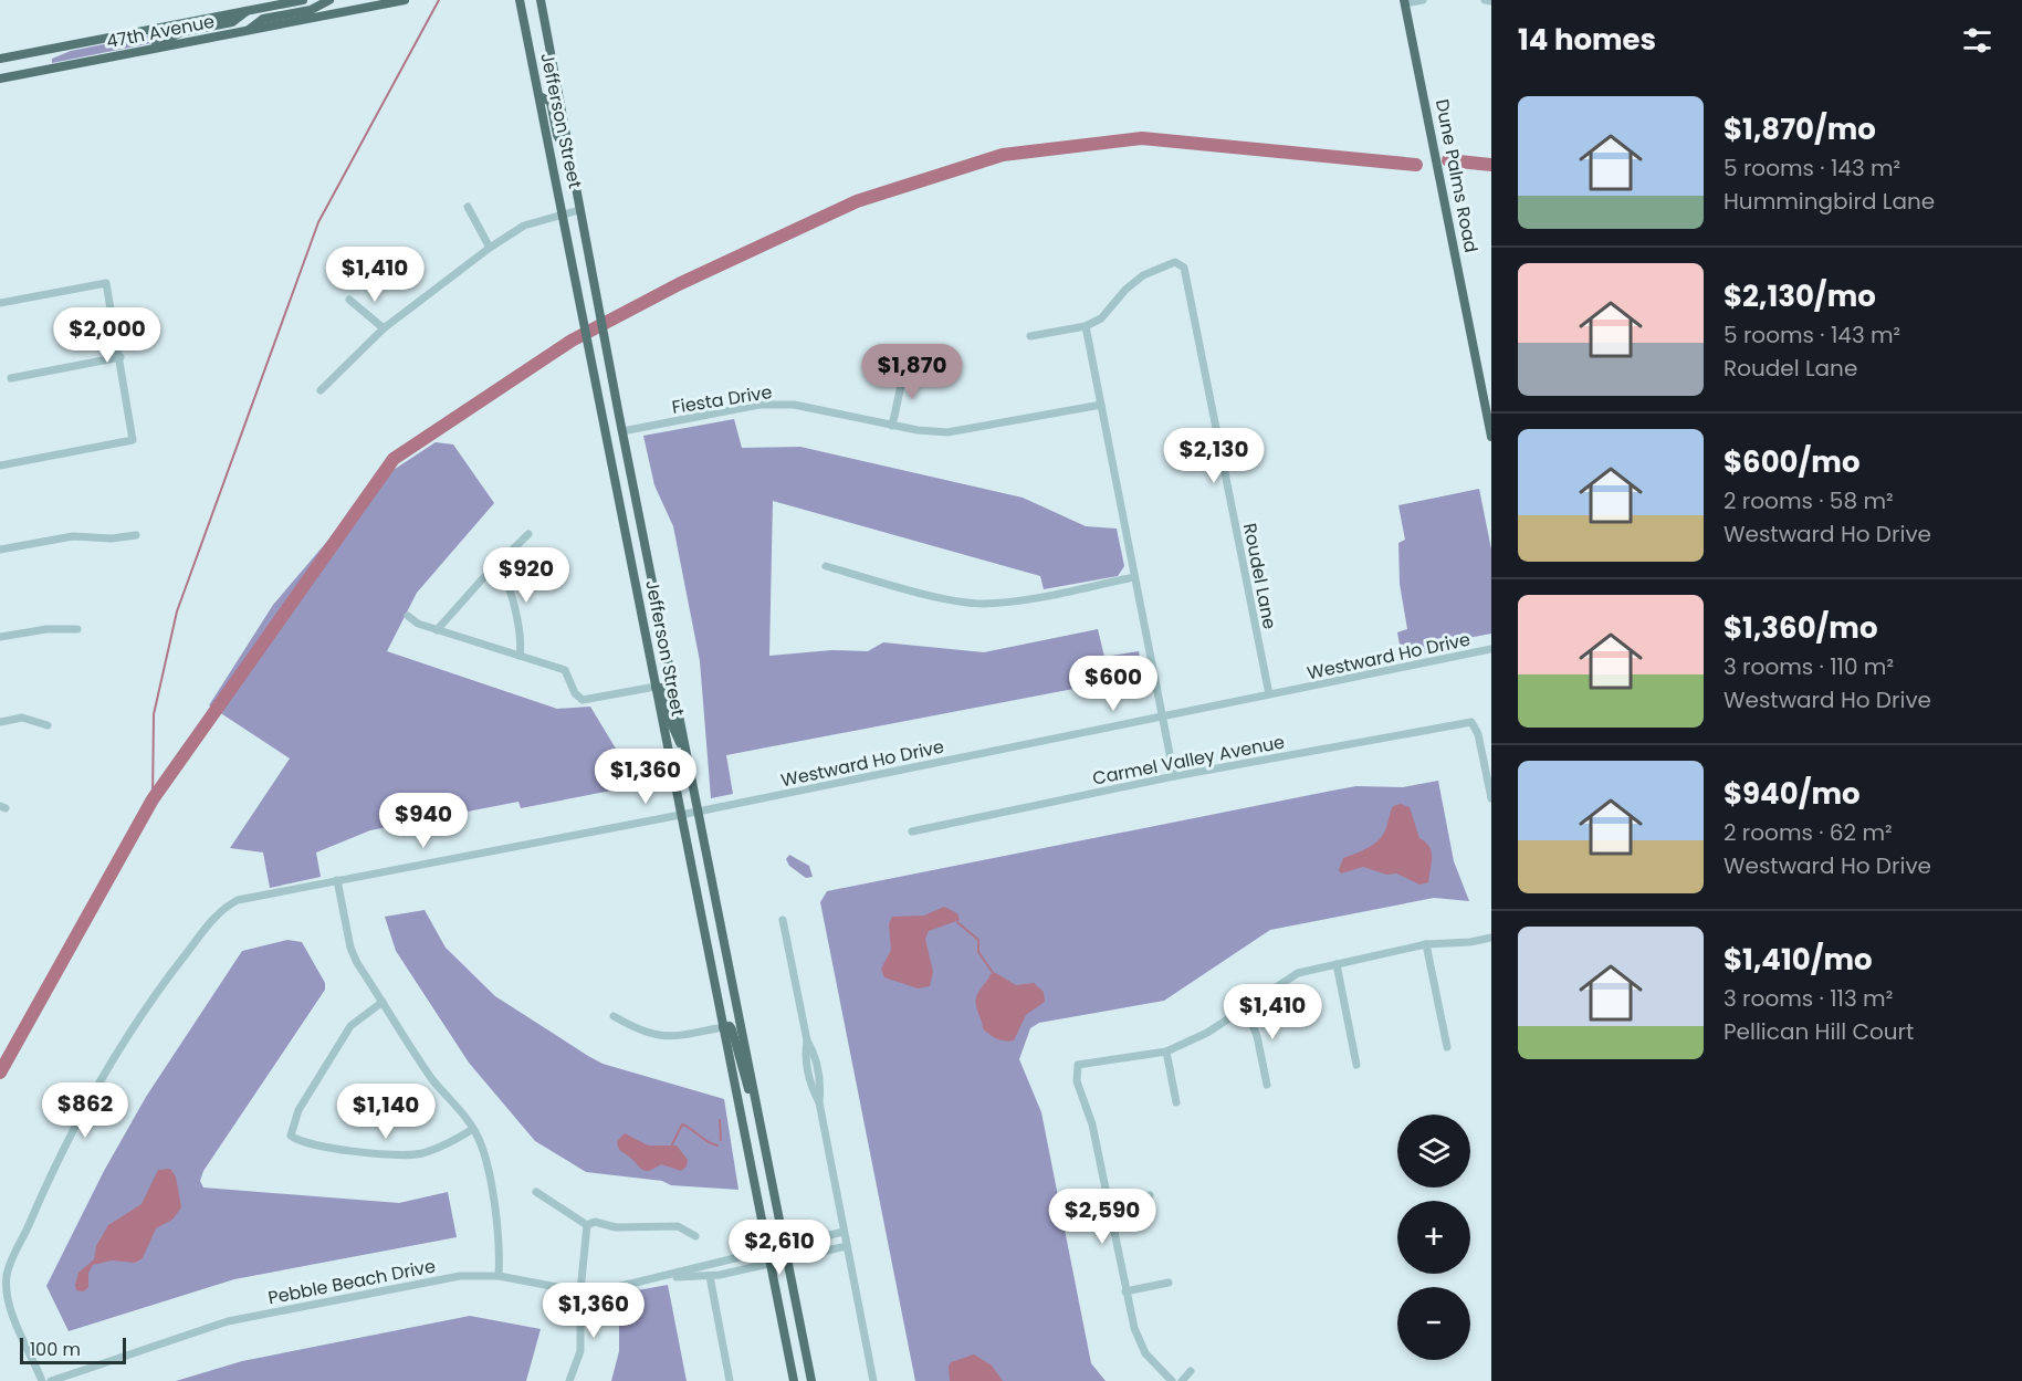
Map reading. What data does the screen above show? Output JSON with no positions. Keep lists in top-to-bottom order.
{
  "streets": {
    "main road": ["47th Avenue", "Jefferson Street", "Dune Palms Road"],
    "street": [
      "Fiesta Drive",
      "Roudel Lane",
      "Westward Ho Drive",
      "Carmel Valley Avenue",
      "Pebble Beach Drive"
    ]
  },
  "crossings": [
    ["Jefferson Street", "Fiesta Drive"],
    ["Jefferson Street", "Westward Ho Drive"],
    ["Roudel Lane", "Westward Ho Drive"]
  ],
  "scale_bar": "100 m",
  "page": {
    "heading": "14 homes",
    "list": [
      {
        "name": "$1,870/mo",
        "note": "5 rooms · 143 m² · Hummingbird Lane"
      },
      {
        "name": "$2,130/mo",
        "note": "5 rooms · 143 m² · Roudel Lane"
      },
      {
        "name": "$600/mo",
        "note": "2 rooms · 58 m² · Westward Ho Drive"
      },
      {
        "name": "$1,360/mo",
        "note": "3 rooms · 110 m² · Westward Ho Drive"
      },
      {
        "name": "$940/mo",
        "note": "2 rooms · 62 m² · Westward Ho Drive"
      },
      {
        "name": "$1,410/mo",
        "note": "3 rooms · 113 m² · Pellican Hill Court"
      }
    ],
    "price": [
      "$1,410",
      "$2,000",
      "$1,870",
      "$2,130",
      "$920",
      "$600",
      "$1,360",
      "$940",
      "$1,410",
      "$862",
      "$1,140",
      "$2,590",
      "$2,610",
      "$1,360"
    ],
    "map_buttons": ["+", "−"],
    "scale": "100 m"
  }
}
